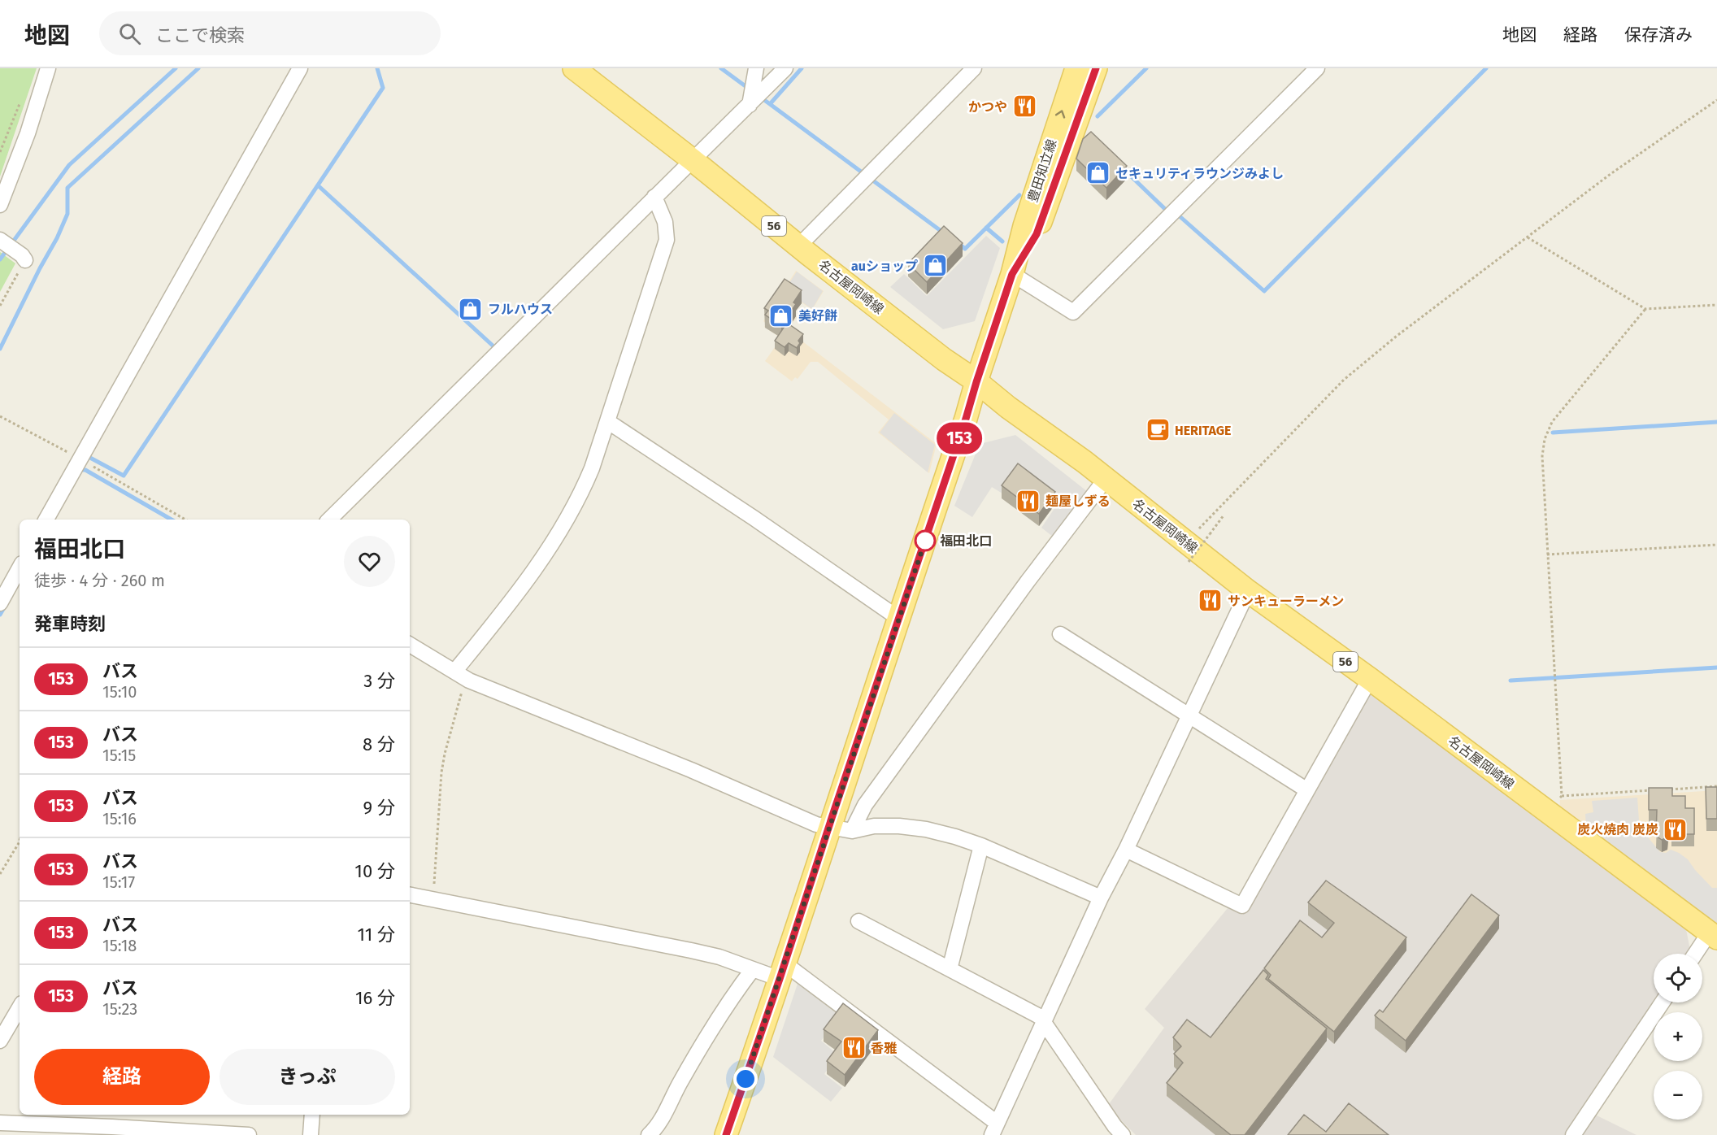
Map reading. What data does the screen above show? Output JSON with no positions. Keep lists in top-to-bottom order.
{
  "streets": {
    "main road": ["豊田知立線", "56", "名古屋岡崎線"]
  },
  "crossings": [
    ["豊田知立線", "名古屋岡崎線"]
  ],
  "places": {
    "restaurant": [
      "かつや",
      "麺屋しずる",
      "サンキューラーメン",
      "炭火焼肉 炭炭",
      "香雅"
    ],
    "shop": [
      "セキュリティラウンジみよし",
      "auショップ",
      "フルハウス",
      "美好餅"
    ],
    "cafe": ["HERITAGE"],
    "other": ["福田北口"]
  },
  "lines": ["bus line 153"],
  "page": {
    "header": "地図",
    "search": "ここで検索",
    "nav": ["地図", "経路", "保存済み"],
    "on_map": "153",
    "heading": [
      ["福田北口", "徒歩 · 4 分 · 260 m"],
      "発車時刻"
    ],
    "list": [
      {
        "mark": "153",
        "name": "バス",
        "note": "15:10",
        "value": "3 分"
      },
      {
        "mark": "153",
        "name": "バス",
        "note": "15:15",
        "value": "8 分"
      },
      {
        "mark": "153",
        "name": "バス",
        "note": "15:16",
        "value": "9 分"
      },
      {
        "mark": "153",
        "name": "バス",
        "note": "15:17",
        "value": "10 分"
      },
      {
        "mark": "153",
        "name": "バス",
        "note": "15:18",
        "value": "11 分"
      },
      {
        "mark": "153",
        "name": "バス",
        "note": "15:23",
        "value": "16 分"
      }
    ],
    "map_buttons": ["+", "−"],
    "buttons": ["経路", "きっぷ"]
  }
}
